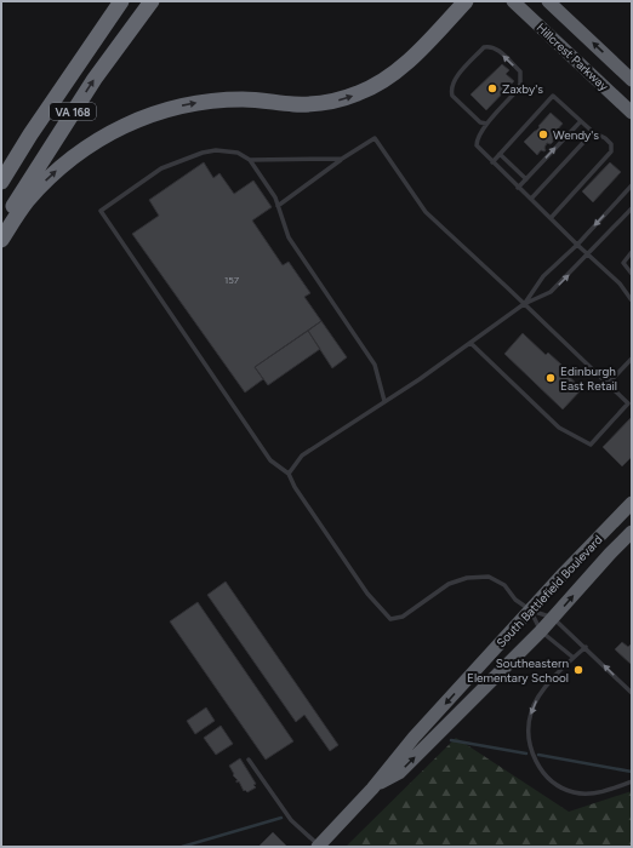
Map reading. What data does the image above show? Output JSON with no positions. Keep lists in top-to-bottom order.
{
  "streets": {
    "highway": ["Hillcrest Parkway", "VA 168", "South Battlefield Boulevard"]
  },
  "places": [
    "Zaxby's",
    "Wendy's",
    "Edinburgh East Retail",
    "Southeastern Elementary School"
  ],
  "house_numbers": ["157"]
}
